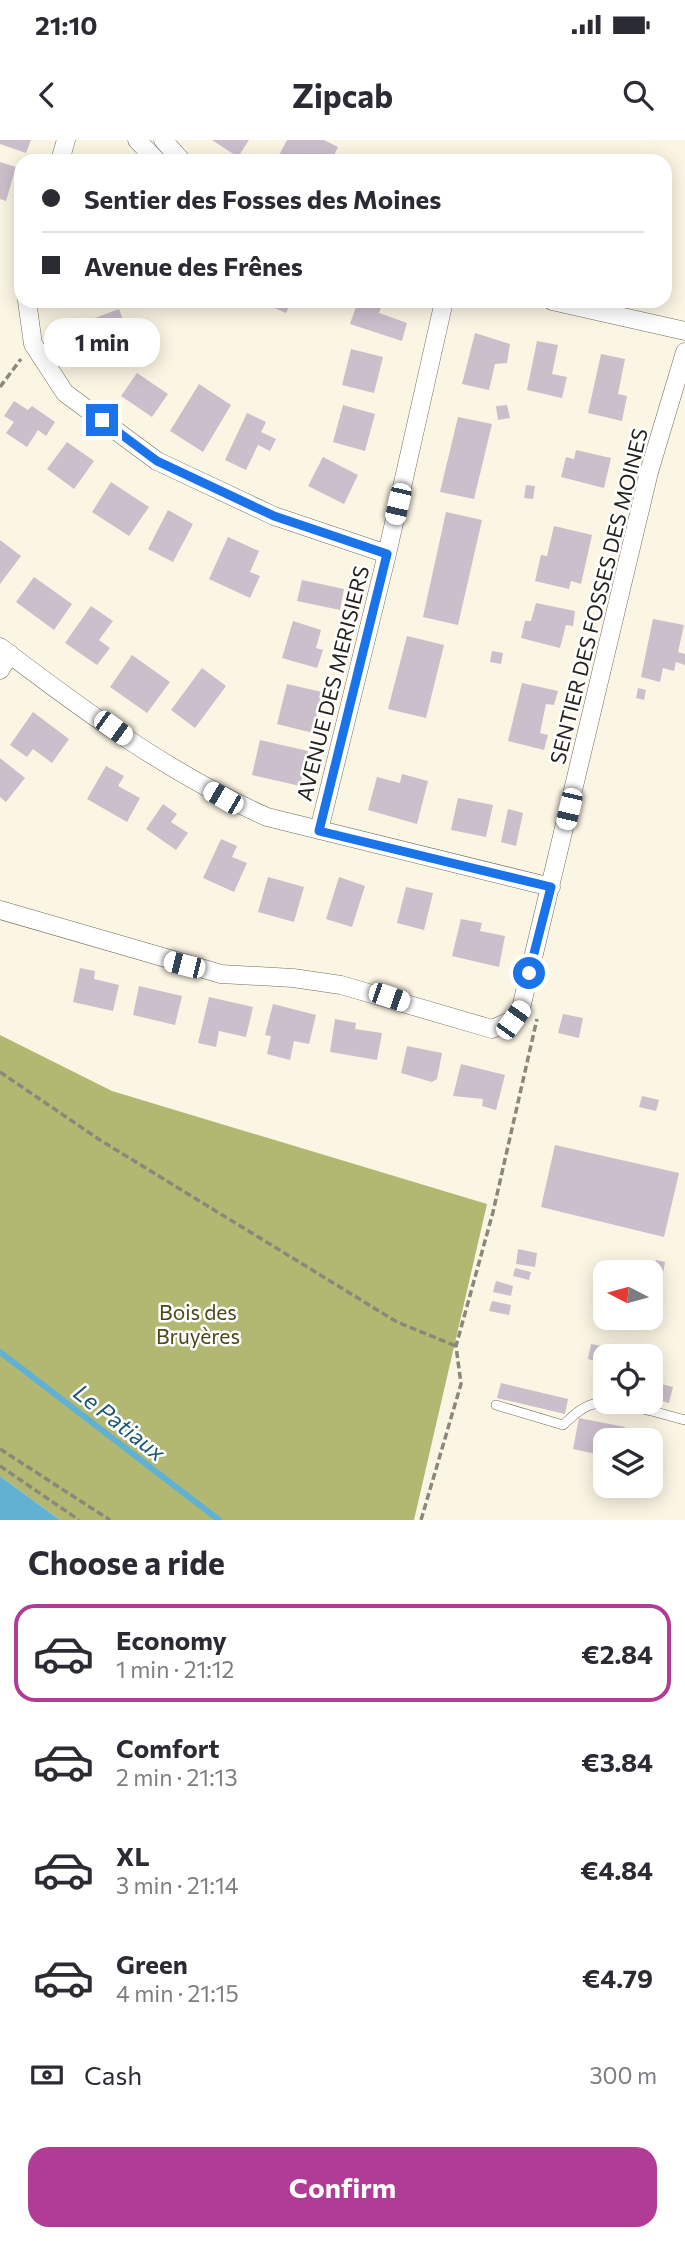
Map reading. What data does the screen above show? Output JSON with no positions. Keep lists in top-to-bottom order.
{
  "streets": {
    "street": ["SENTIER DES FOSSES DES MOINES", "AVENUE DES MERISIERS"]
  },
  "water": ["Le Patiaux"],
  "parks": ["Bois des Bruyères"],
  "north": "left",
  "page": {
    "status": "21:10",
    "header": "Zipcab",
    "banner": ["Sentier des Fosses des Moines", "Avenue des Frênes"],
    "bubble": "1 min",
    "heading": "Choose a ride",
    "list": [
      {
        "name": "Economy",
        "note": "1 min · 21:12",
        "value": "€2.84"
      },
      {
        "name": "Comfort",
        "note": "2 min · 21:13",
        "value": "€3.84"
      },
      {
        "name": "XL",
        "note": "3 min · 21:14",
        "value": "€4.84"
      },
      {
        "name": "Green",
        "note": "4 min · 21:15",
        "value": "€4.79"
      }
    ],
    "pay": ["Cash", "300 m"],
    "buttons": "Confirm"
  }
}
